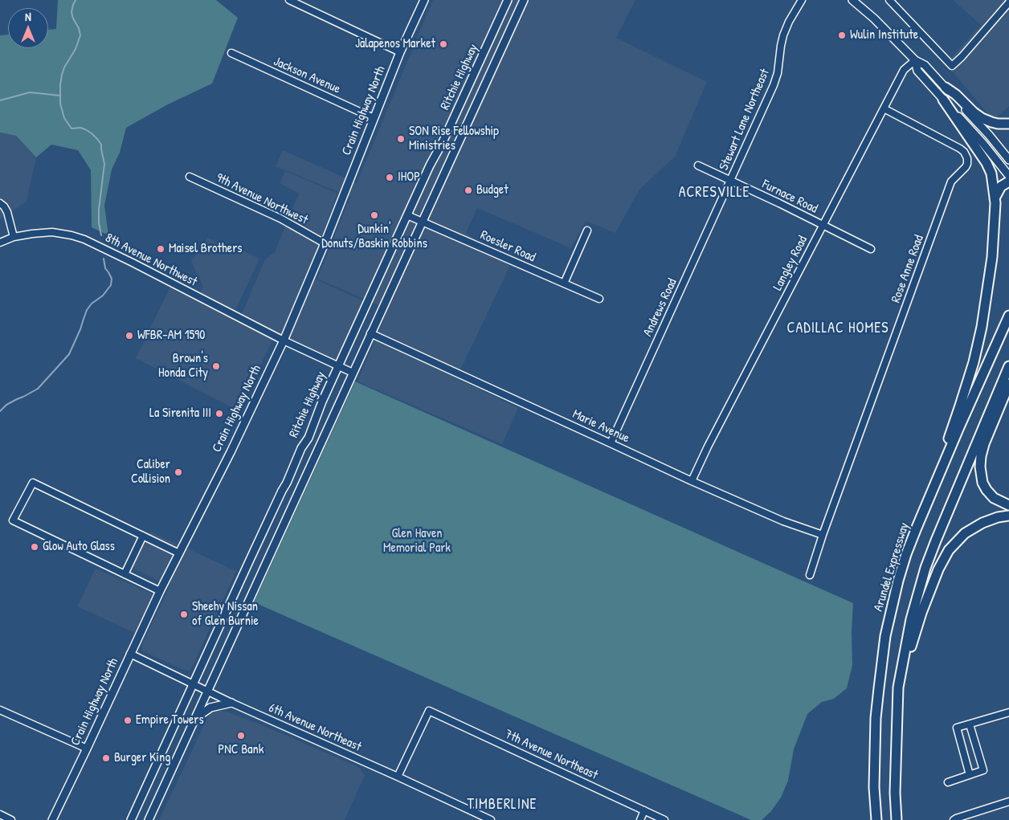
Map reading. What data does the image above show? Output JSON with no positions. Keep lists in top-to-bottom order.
{
  "streets": {
    "highway": ["Arundel Expressway"],
    "main road": ["Ritchie Highway", "Crain Highway North"],
    "street": [
      "Jackson Avenue",
      "Stewart Lane Northeast",
      "Furnace Road",
      "9th Avenue Northwest",
      "Roesler Road",
      "8th Avenue Northwest",
      "Langley Road",
      "Rose Anne Road",
      "Andrews Road",
      "Marie Avenue",
      "6th Avenue Northeast",
      "7th Avenue Northeast"
    ]
  },
  "crossings": [
    ["Jackson Avenue", "Crain Highway North"],
    ["Ritchie Highway", "Roesler Road"],
    ["Ritchie Highway", "8th Avenue Northwest"],
    ["Ritchie Highway", "Marie Avenue"],
    ["Ritchie Highway", "6th Avenue Northeast"],
    ["Crain Highway North", "9th Avenue Northwest"],
    ["Crain Highway North", "8th Avenue Northwest"],
    ["Crain Highway North", "6th Avenue Northeast"],
    ["Stewart Lane Northeast", "Furnace Road"],
    ["Stewart Lane Northeast", "Andrews Road"],
    ["Furnace Road", "Langley Road"],
    ["Furnace Road", "Andrews Road"],
    ["Langley Road", "Rose Anne Road"],
    ["Langley Road", "Marie Avenue"],
    ["Rose Anne Road", "Marie Avenue"],
    ["Andrews Road", "Marie Avenue"],
    ["6th Avenue Northeast", "7th Avenue Northeast"]
  ],
  "districts": ["ACRESVILLE", "CADILLAC HOMES", "TIMBERLINE"],
  "parks": ["Glen Haven Memorial Park"],
  "places": [
    "Wulin Institute",
    "Jalapenos Market",
    "SON Rise Fellowship Ministries",
    "IHOP",
    "Budget",
    "Dunkin' Donuts/Baskin Robbins",
    "Maisel Brothers",
    "WFBR-AM 1590",
    "Brown's Honda City",
    "La Sirenita III",
    "Caliber Collision",
    "Glow Auto Glass",
    "Sheehy Nissan of Glen Burnie",
    "Empire Towers",
    "PNC Bank",
    "Burger King"
  ],
  "north": "top"
}
